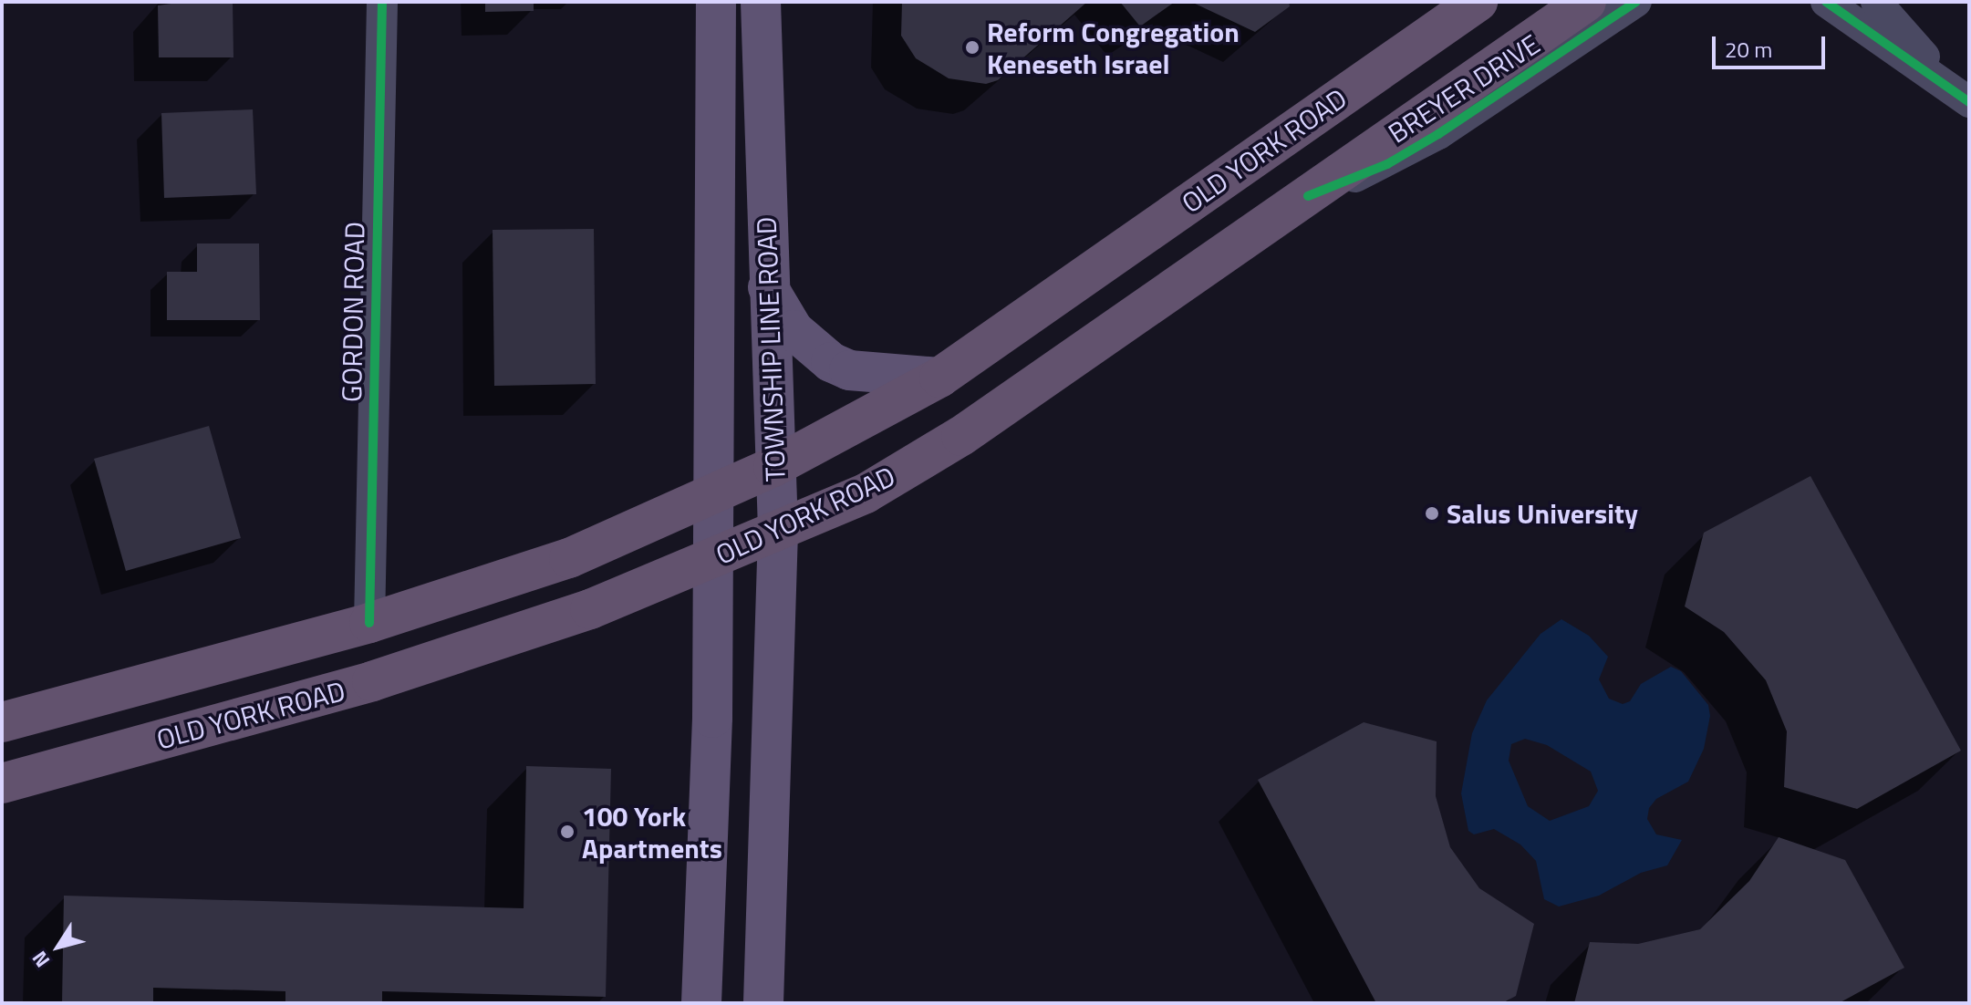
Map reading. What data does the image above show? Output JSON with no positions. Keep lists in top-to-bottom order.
{
  "streets": {
    "highway": ["OLD YORK ROAD"],
    "main road": ["TOWNSHIP LINE ROAD"],
    "street": ["BREYER DRIVE", "GORDON ROAD"]
  },
  "crossings": [
    ["BREYER DRIVE", "OLD YORK ROAD"],
    ["OLD YORK ROAD", "GORDON ROAD"],
    ["OLD YORK ROAD", "TOWNSHIP LINE ROAD"]
  ],
  "places": ["Reform Congregation Keneseth Israel", "Salus University", "100 York Apartments"],
  "scale_bar": "20 m",
  "north": "bottom left"
}
